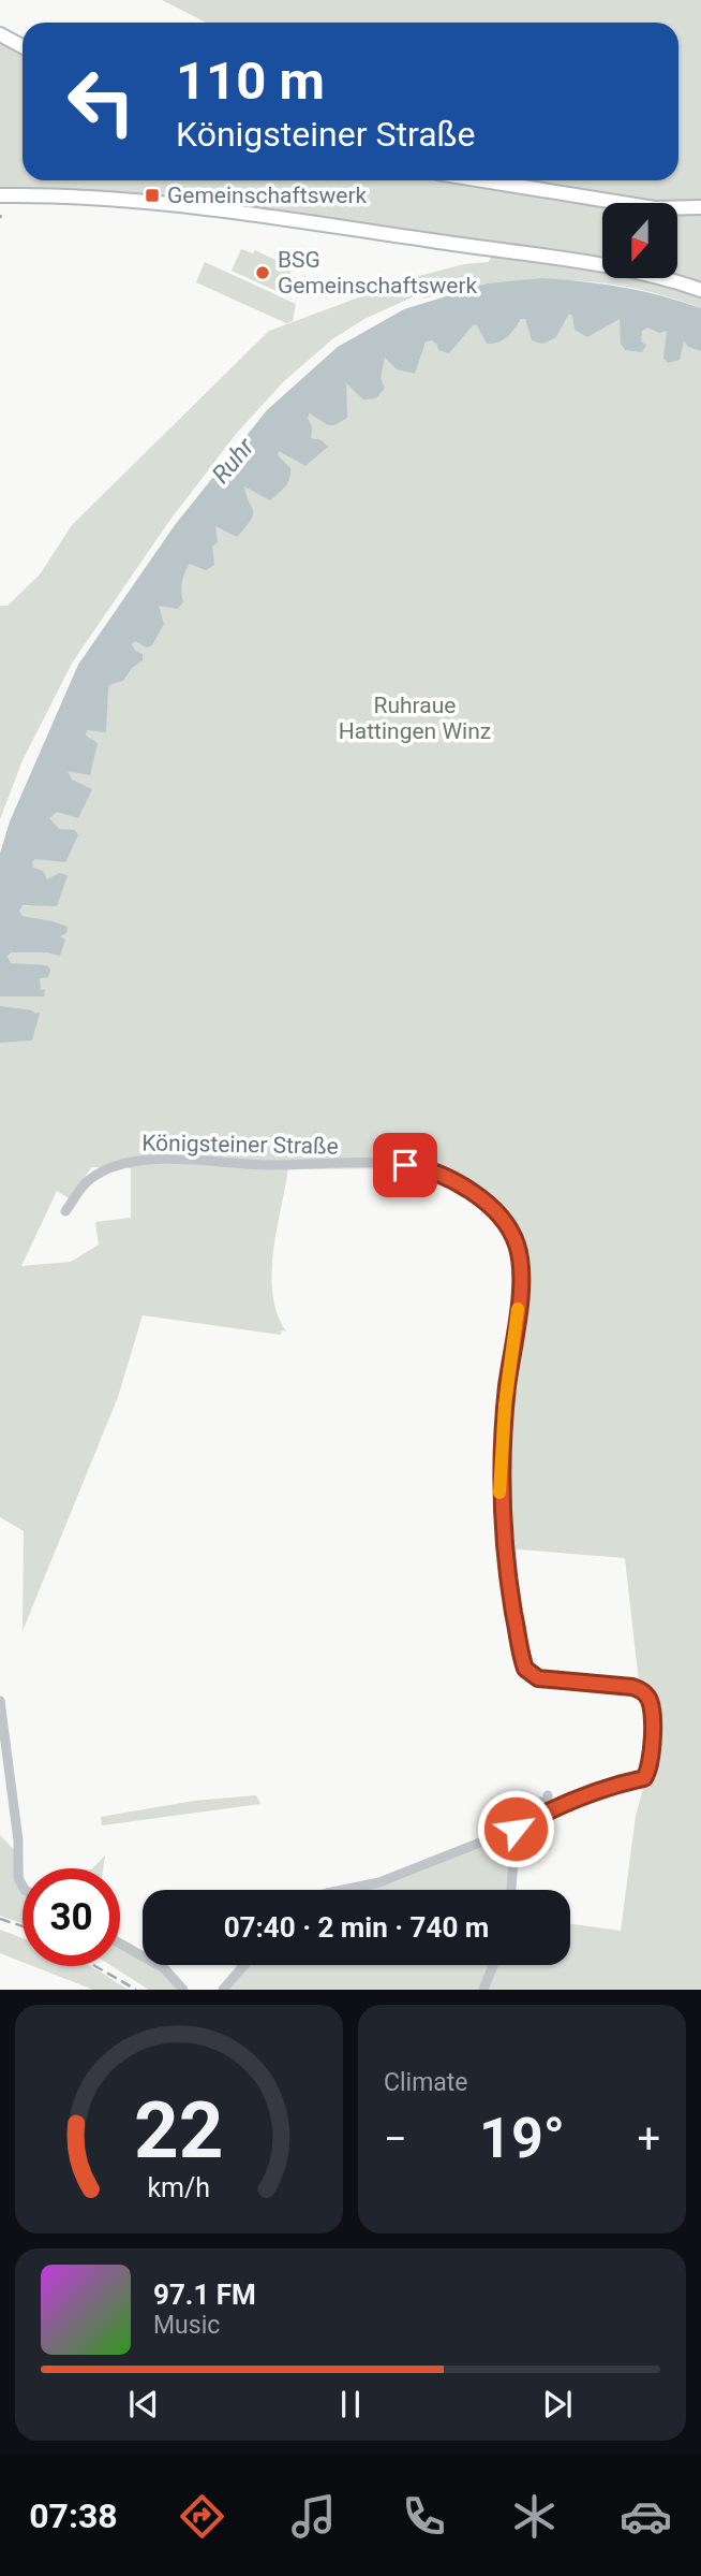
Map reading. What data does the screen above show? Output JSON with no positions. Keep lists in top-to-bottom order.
{
  "streets": {
    "street": ["Königsteiner Straße"]
  },
  "water": ["Ruhr"],
  "parks": ["Ruhraue Hattingen Winz"],
  "places": {
    "transit": ["Gemeinschaftswerk"],
    "other": ["BSG Gemeinschaftswerk"]
  },
  "north": "bottom",
  "page": {
    "turn": ["110 m", "Königsteiner Straße"],
    "limit": "30",
    "trip": "07:40 · 2 min · 740 m",
    "tile": "Climate",
    "heat": ["−", "19°", "+"],
    "song": ["97.1 FM", "Music"],
    "tabs": "07:38",
    "gauge": ["22", "km/h"]
  }
}
